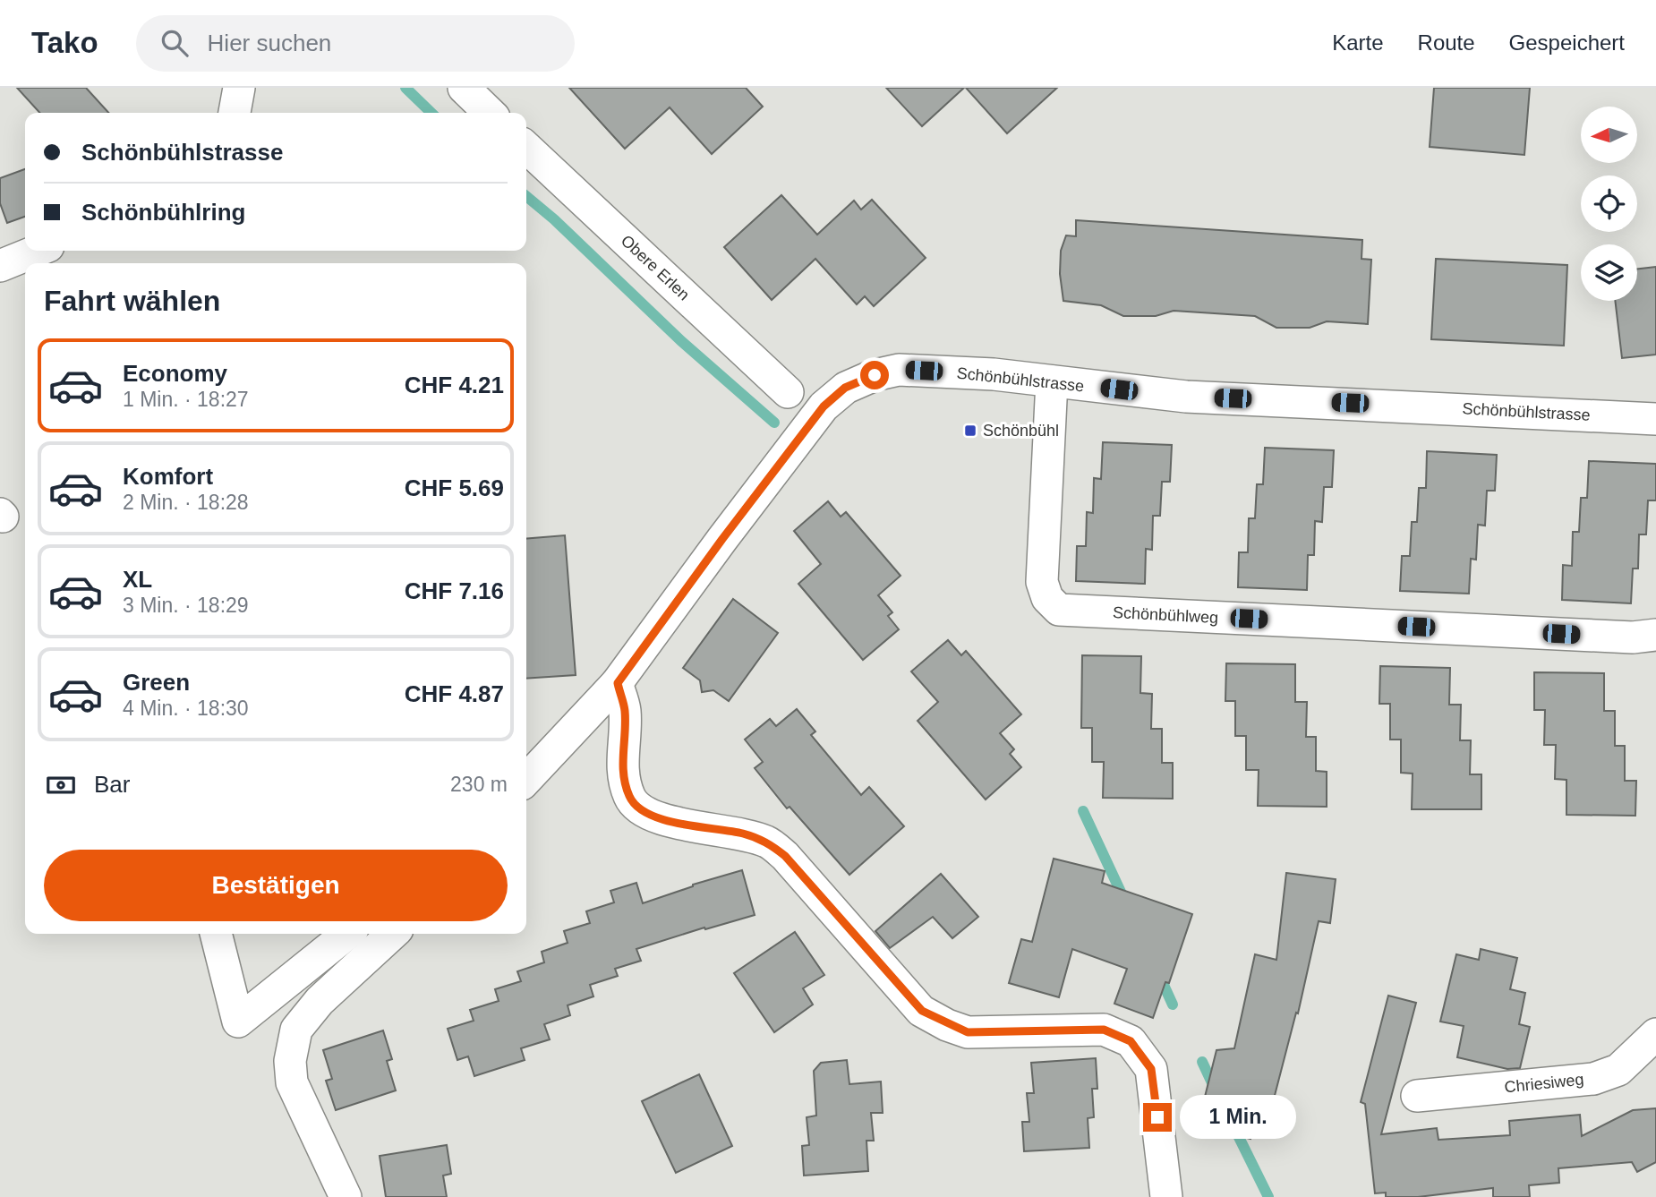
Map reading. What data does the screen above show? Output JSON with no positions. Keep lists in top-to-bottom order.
{
  "streets": {
    "street": [
      "Obere Erlen",
      "Schönbühlstrasse",
      "Schönbühlweg",
      "Chriesiweg"
    ]
  },
  "crossings": [
    ["Schönbühlstrasse", "Schönbühlweg"]
  ],
  "places": {
    "transit": ["Schönbühl"]
  },
  "north": "left",
  "page": {
    "header": "Tako",
    "search": "Hier suchen",
    "nav": ["Karte", "Route", "Gespeichert"],
    "banner": ["Schönbühlstrasse", "Schönbühlring"],
    "heading": "Fahrt wählen",
    "list": [
      {
        "name": "Economy",
        "note": "1 Min. · 18:27",
        "value": "CHF 4.21"
      },
      {
        "name": "Komfort",
        "note": "2 Min. · 18:28",
        "value": "CHF 5.69"
      },
      {
        "name": "XL",
        "note": "3 Min. · 18:29",
        "value": "CHF 7.16"
      },
      {
        "name": "Green",
        "note": "4 Min. · 18:30",
        "value": "CHF 4.87"
      }
    ],
    "pay": ["Bar", "230 m"],
    "buttons": "Bestätigen",
    "bubble": "1 Min."
  }
}
